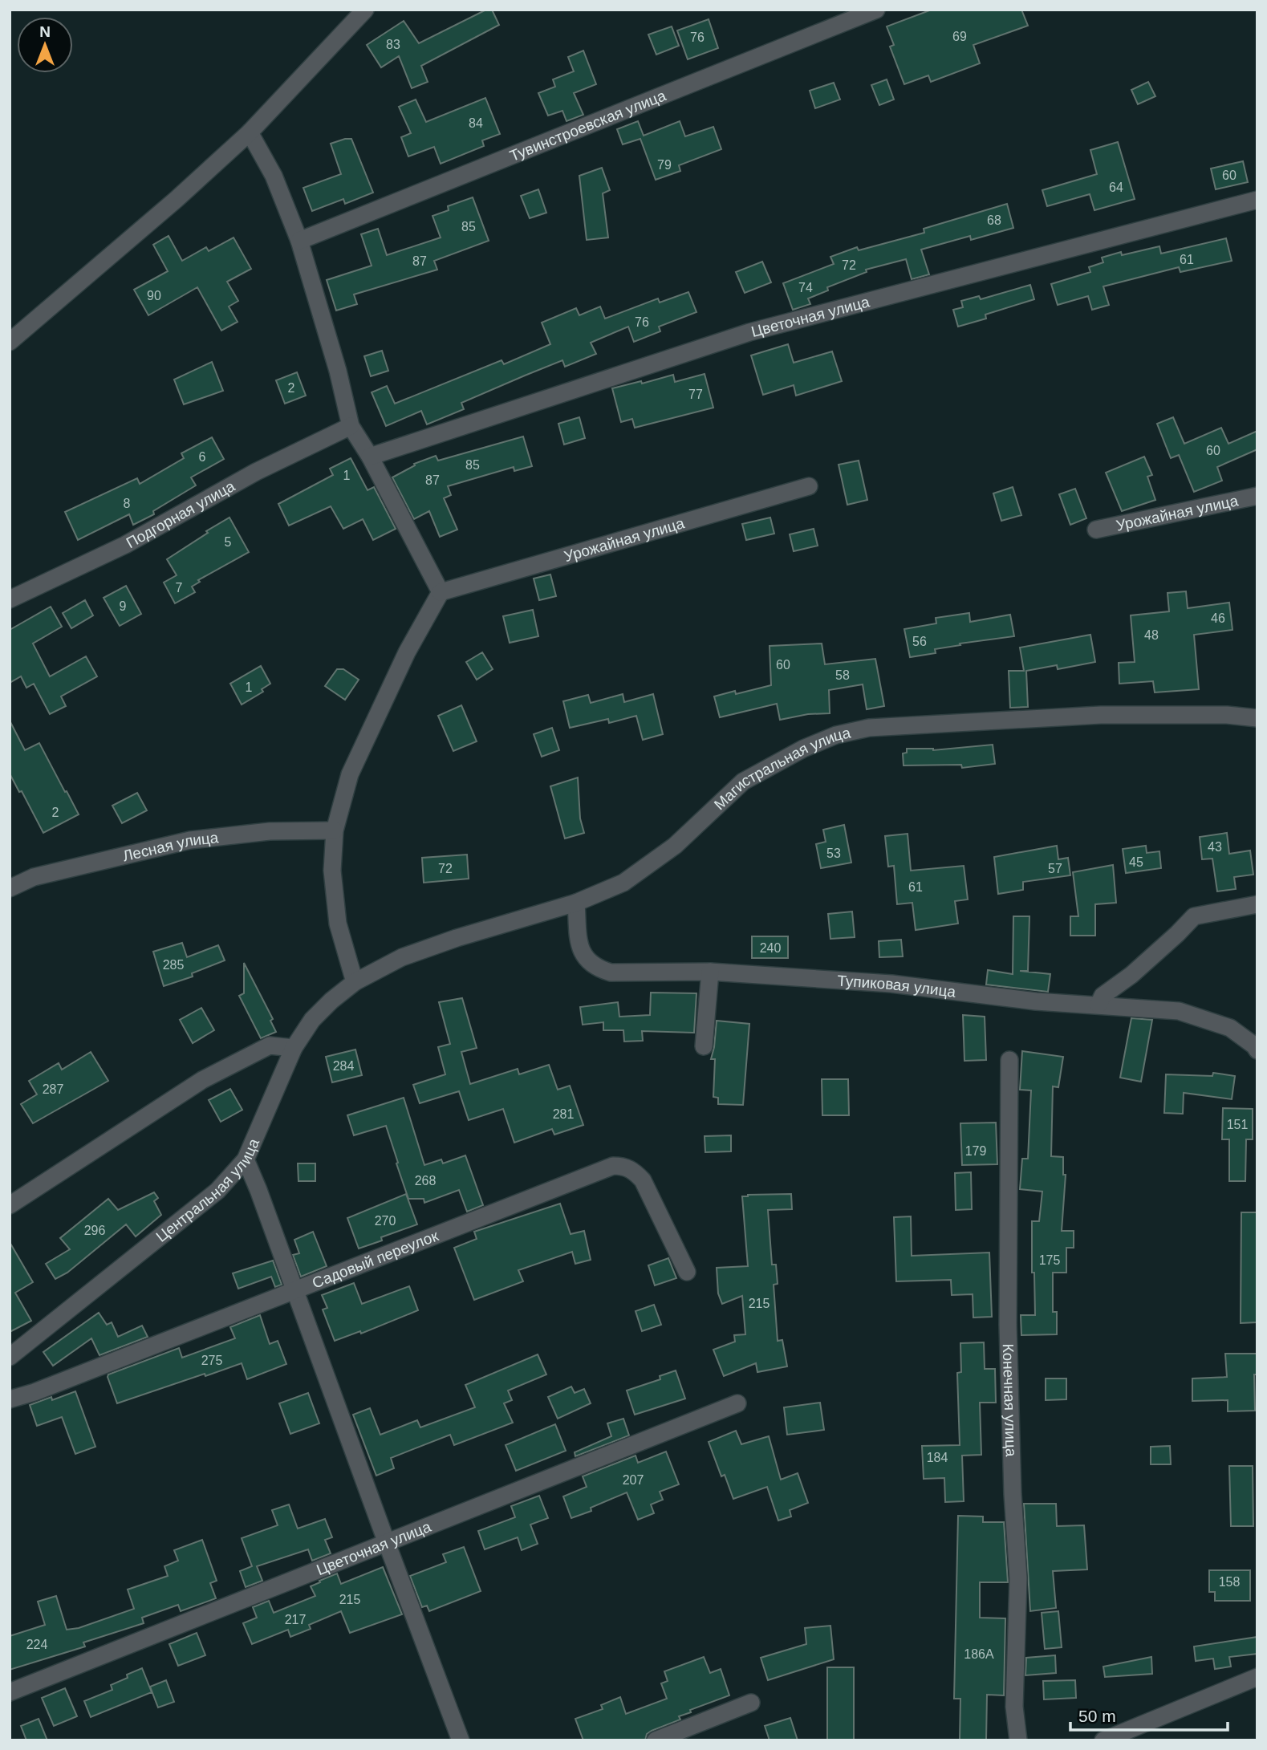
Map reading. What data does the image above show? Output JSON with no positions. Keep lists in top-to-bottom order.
{
  "streets": {
    "street": [
      "Тувинстроевская улица",
      "Цветочная улица",
      "Урожайная улица",
      "Подгорная улица",
      "Магистральная улица",
      "Лесная улица",
      "Тупиковая улица",
      "Центральная улица",
      "Садовый переулок",
      "Конечная улица"
    ]
  },
  "crossings": [
    ["Магистральная улица", "Тупиковая улица"],
    ["Магистральная улица", "Центральная улица"]
  ],
  "house_numbers": [
    "69",
    "76",
    "83",
    "84",
    "79",
    "60",
    "64",
    "68",
    "85",
    "61",
    "87",
    "72",
    "74",
    "90",
    "76",
    "2",
    "77",
    "60",
    "6",
    "85",
    "1",
    "87",
    "8",
    "5",
    "7",
    "9",
    "46",
    "48",
    "56",
    "60",
    "58",
    "1",
    "2",
    "43",
    "53",
    "45",
    "72",
    "57",
    "61",
    "240",
    "285",
    "284",
    "287",
    "281",
    "151",
    "179",
    "268",
    "270",
    "296",
    "175",
    "215",
    "275",
    "184",
    "207",
    "158",
    "215",
    "217",
    "224",
    "186А"
  ],
  "scale_bar": "50 m",
  "north": "top"
}
